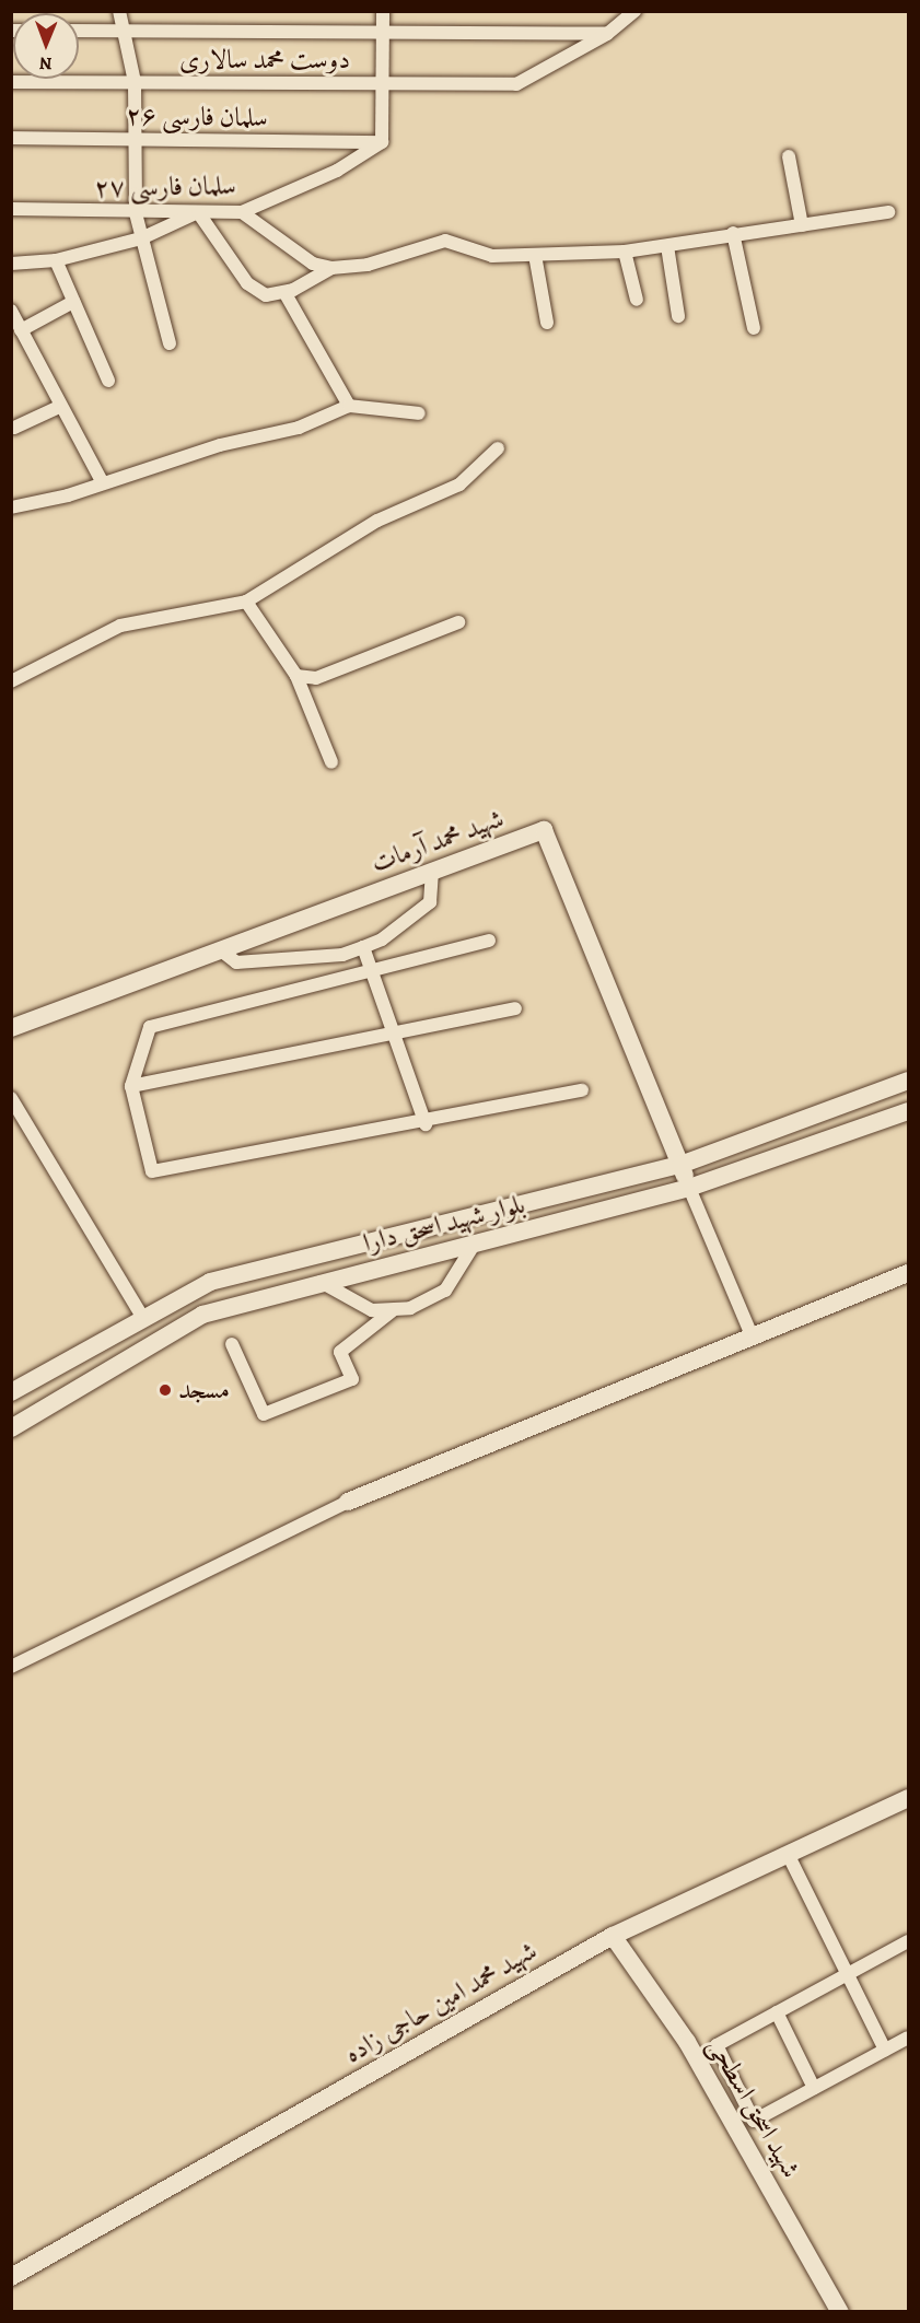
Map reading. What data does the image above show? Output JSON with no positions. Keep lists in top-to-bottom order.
{
  "streets": {
    "street": [
      "دوست محمد سالاری",
      "سلمان فارسی ۲۶",
      "سلمان فارسی ۲۷",
      "شهید محمد آرمات",
      "بلوار شهید اسحق دارا",
      "شهید محمد امین حاجی زاده",
      "شهید اسحق اسطحی"
    ]
  },
  "crossings": [
    ["سلمان فارسی ۲۶", "سلمان فارسی ۲۷"],
    ["شهید محمد آرمات", "بلوار شهید اسحق دارا"],
    ["شهید محمد امین حاجی زاده", "شهید اسحق اسطحی"]
  ],
  "places": ["مسجد"],
  "north": "bottom"
}
